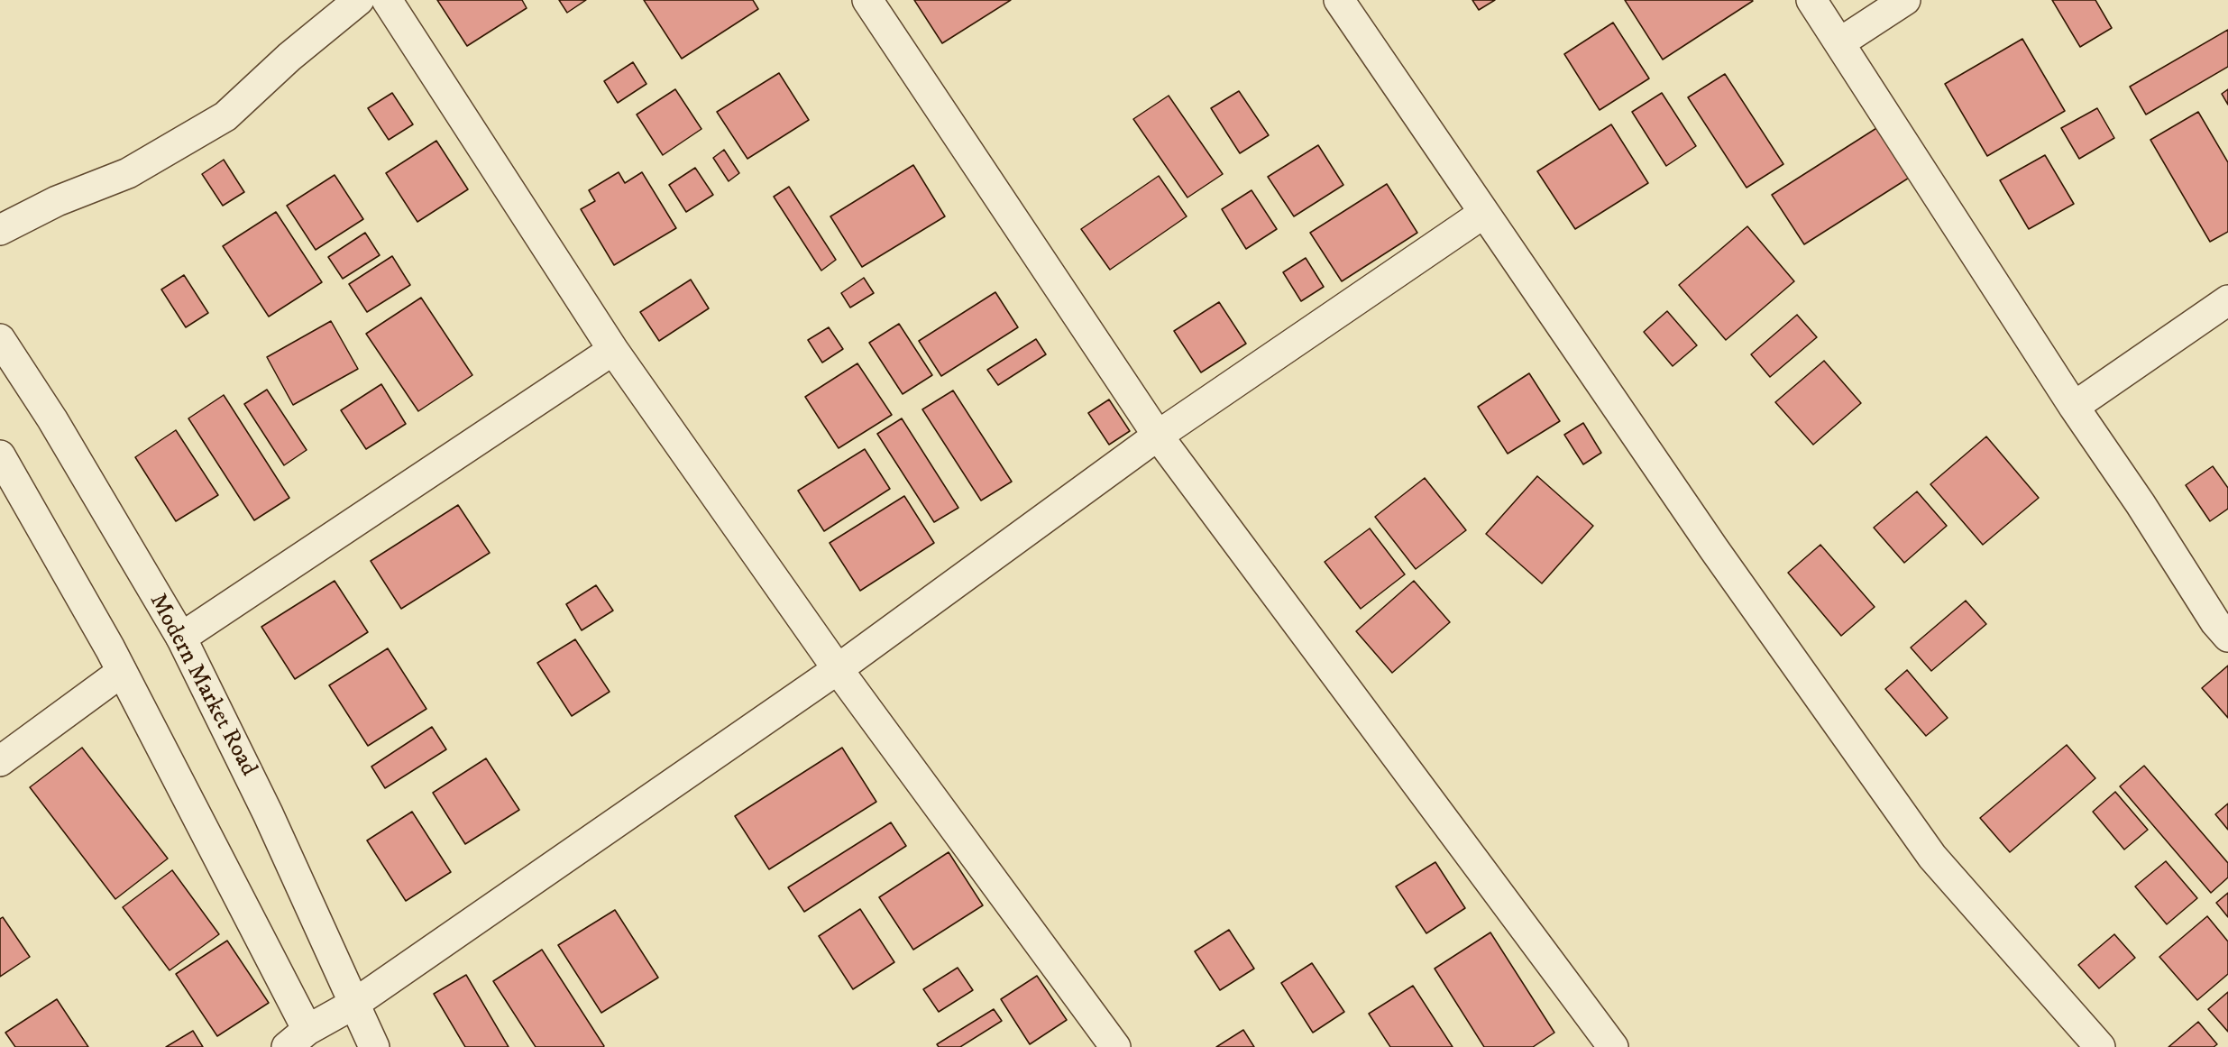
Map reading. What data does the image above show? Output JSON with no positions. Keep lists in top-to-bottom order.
{
  "streets": {
    "street": ["Modern Market Road"]
  }
}
